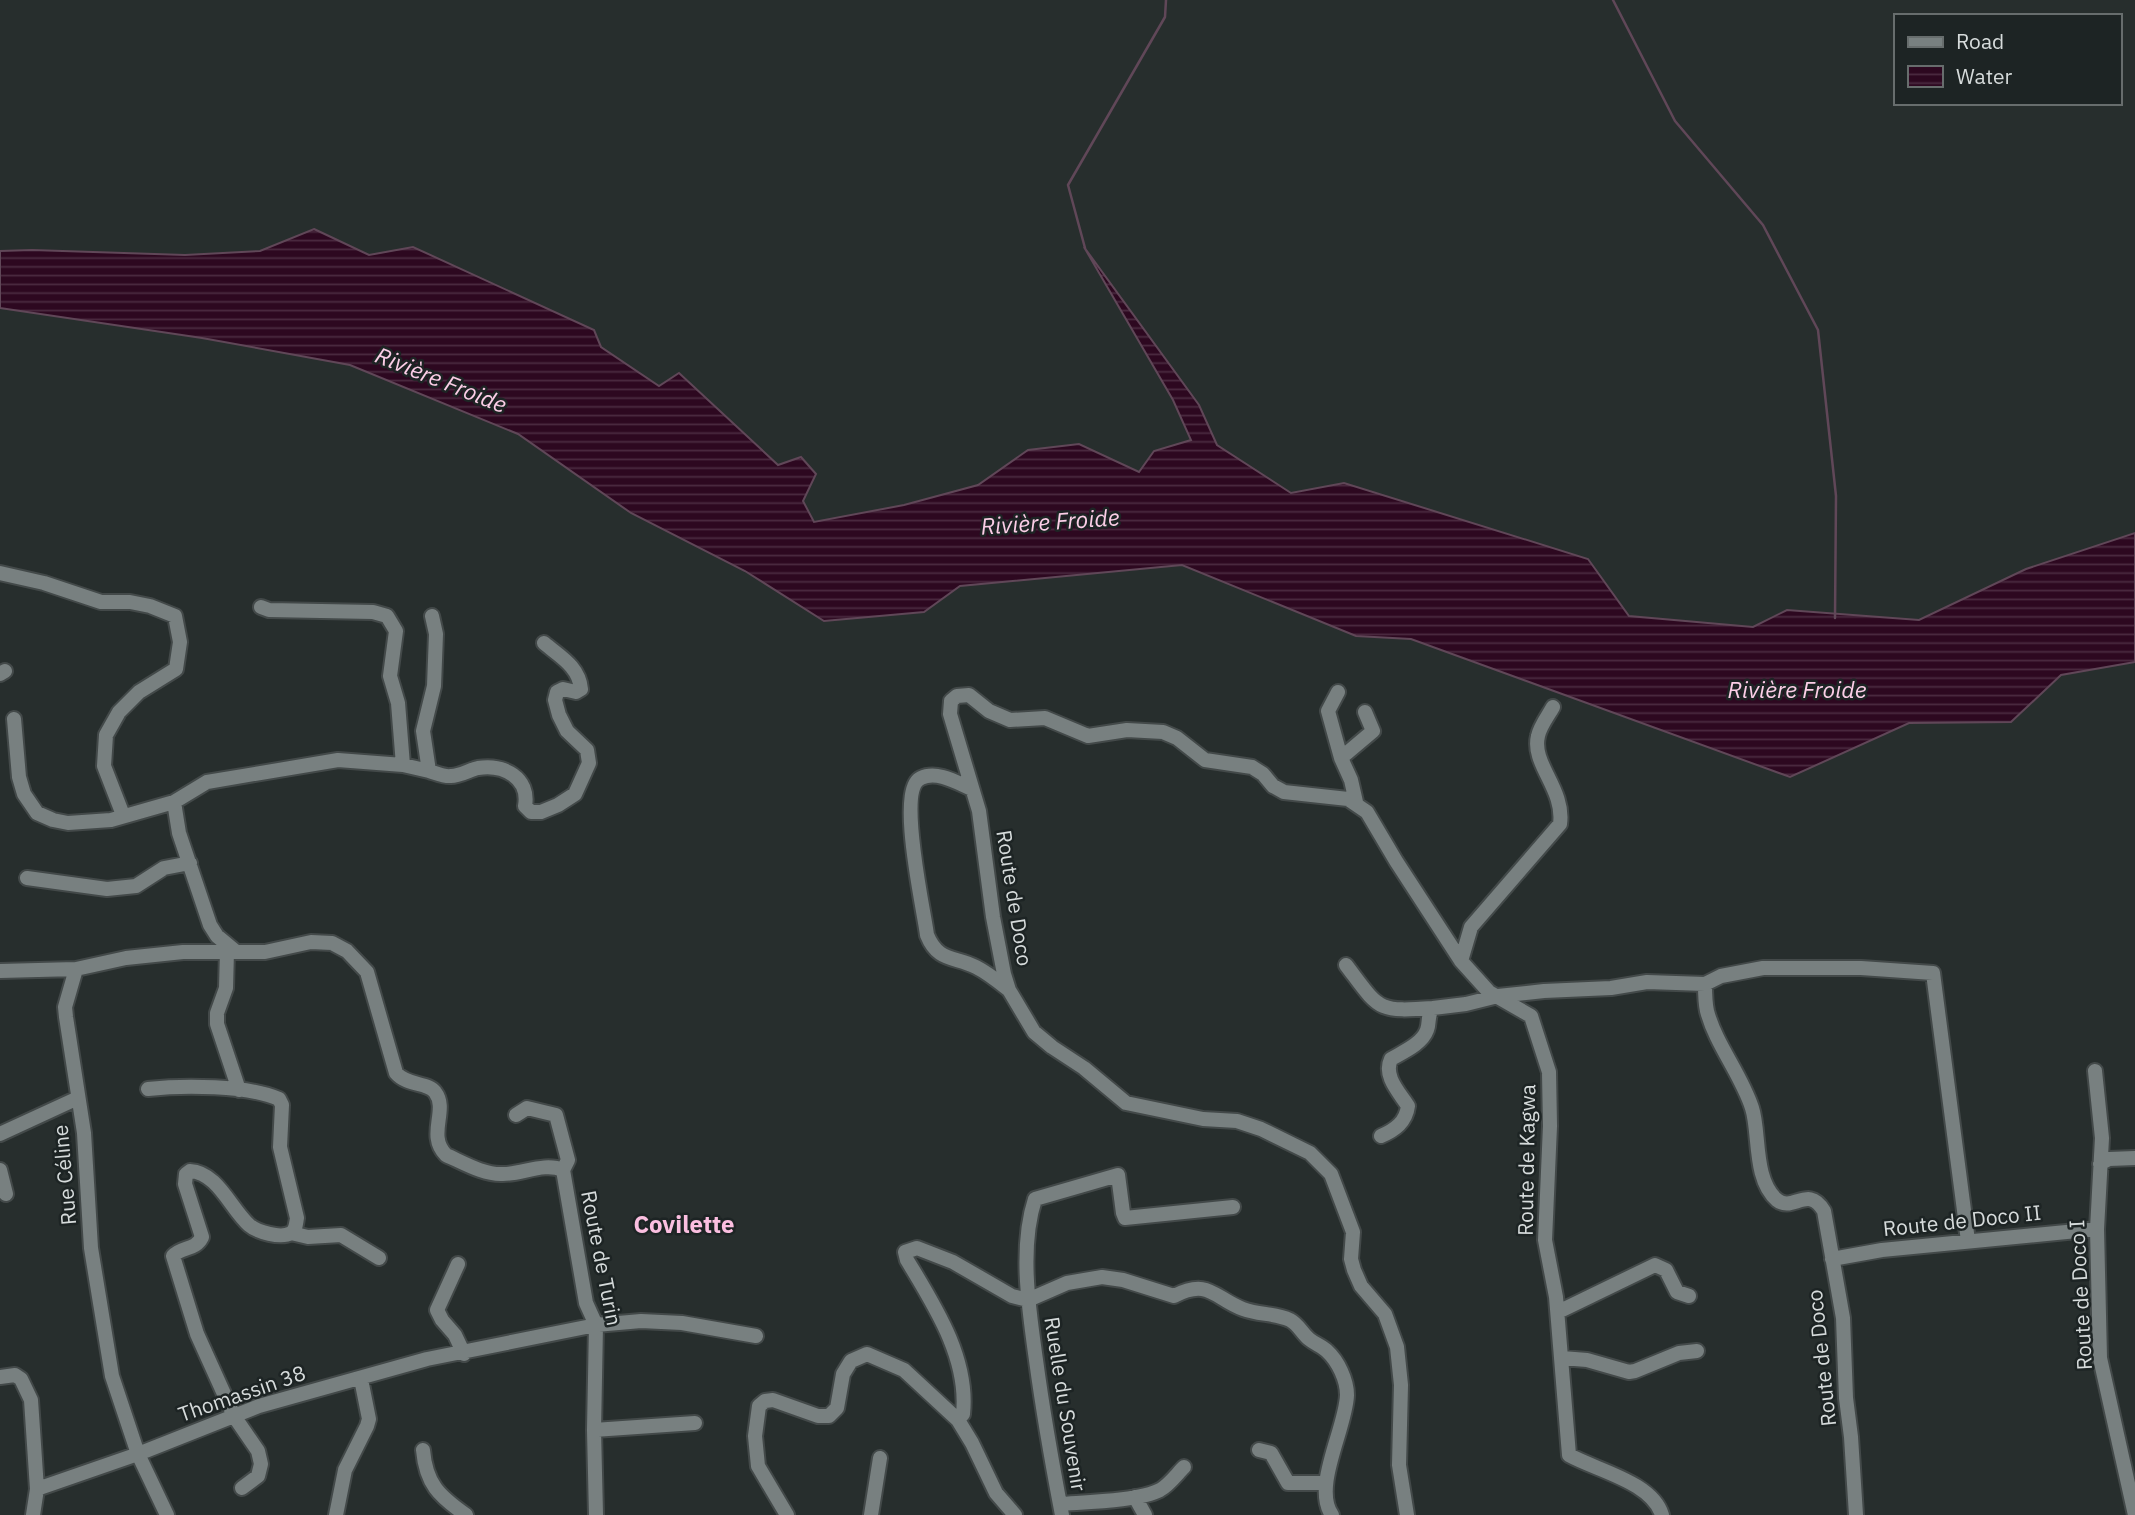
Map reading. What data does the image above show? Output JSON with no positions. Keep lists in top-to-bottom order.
{
  "streets": {
    "street": [
      "Route de Doco",
      "Route de Kagwa",
      "Rue Céline",
      "Route de Doco II",
      "Route de Turin",
      "Route de Doco I",
      "Thomassin 38",
      "Ruelle du Souvenir"
    ]
  },
  "crossings": [
    ["Route de Doco", "Route de Doco II"],
    ["Rue Céline", "Thomassin 38"],
    ["Route de Doco II", "Route de Doco I"],
    ["Route de Turin", "Thomassin 38"]
  ],
  "districts": ["Covilette"],
  "water": ["Rivière Froide"],
  "legend": ["Road", "Water"]
}
